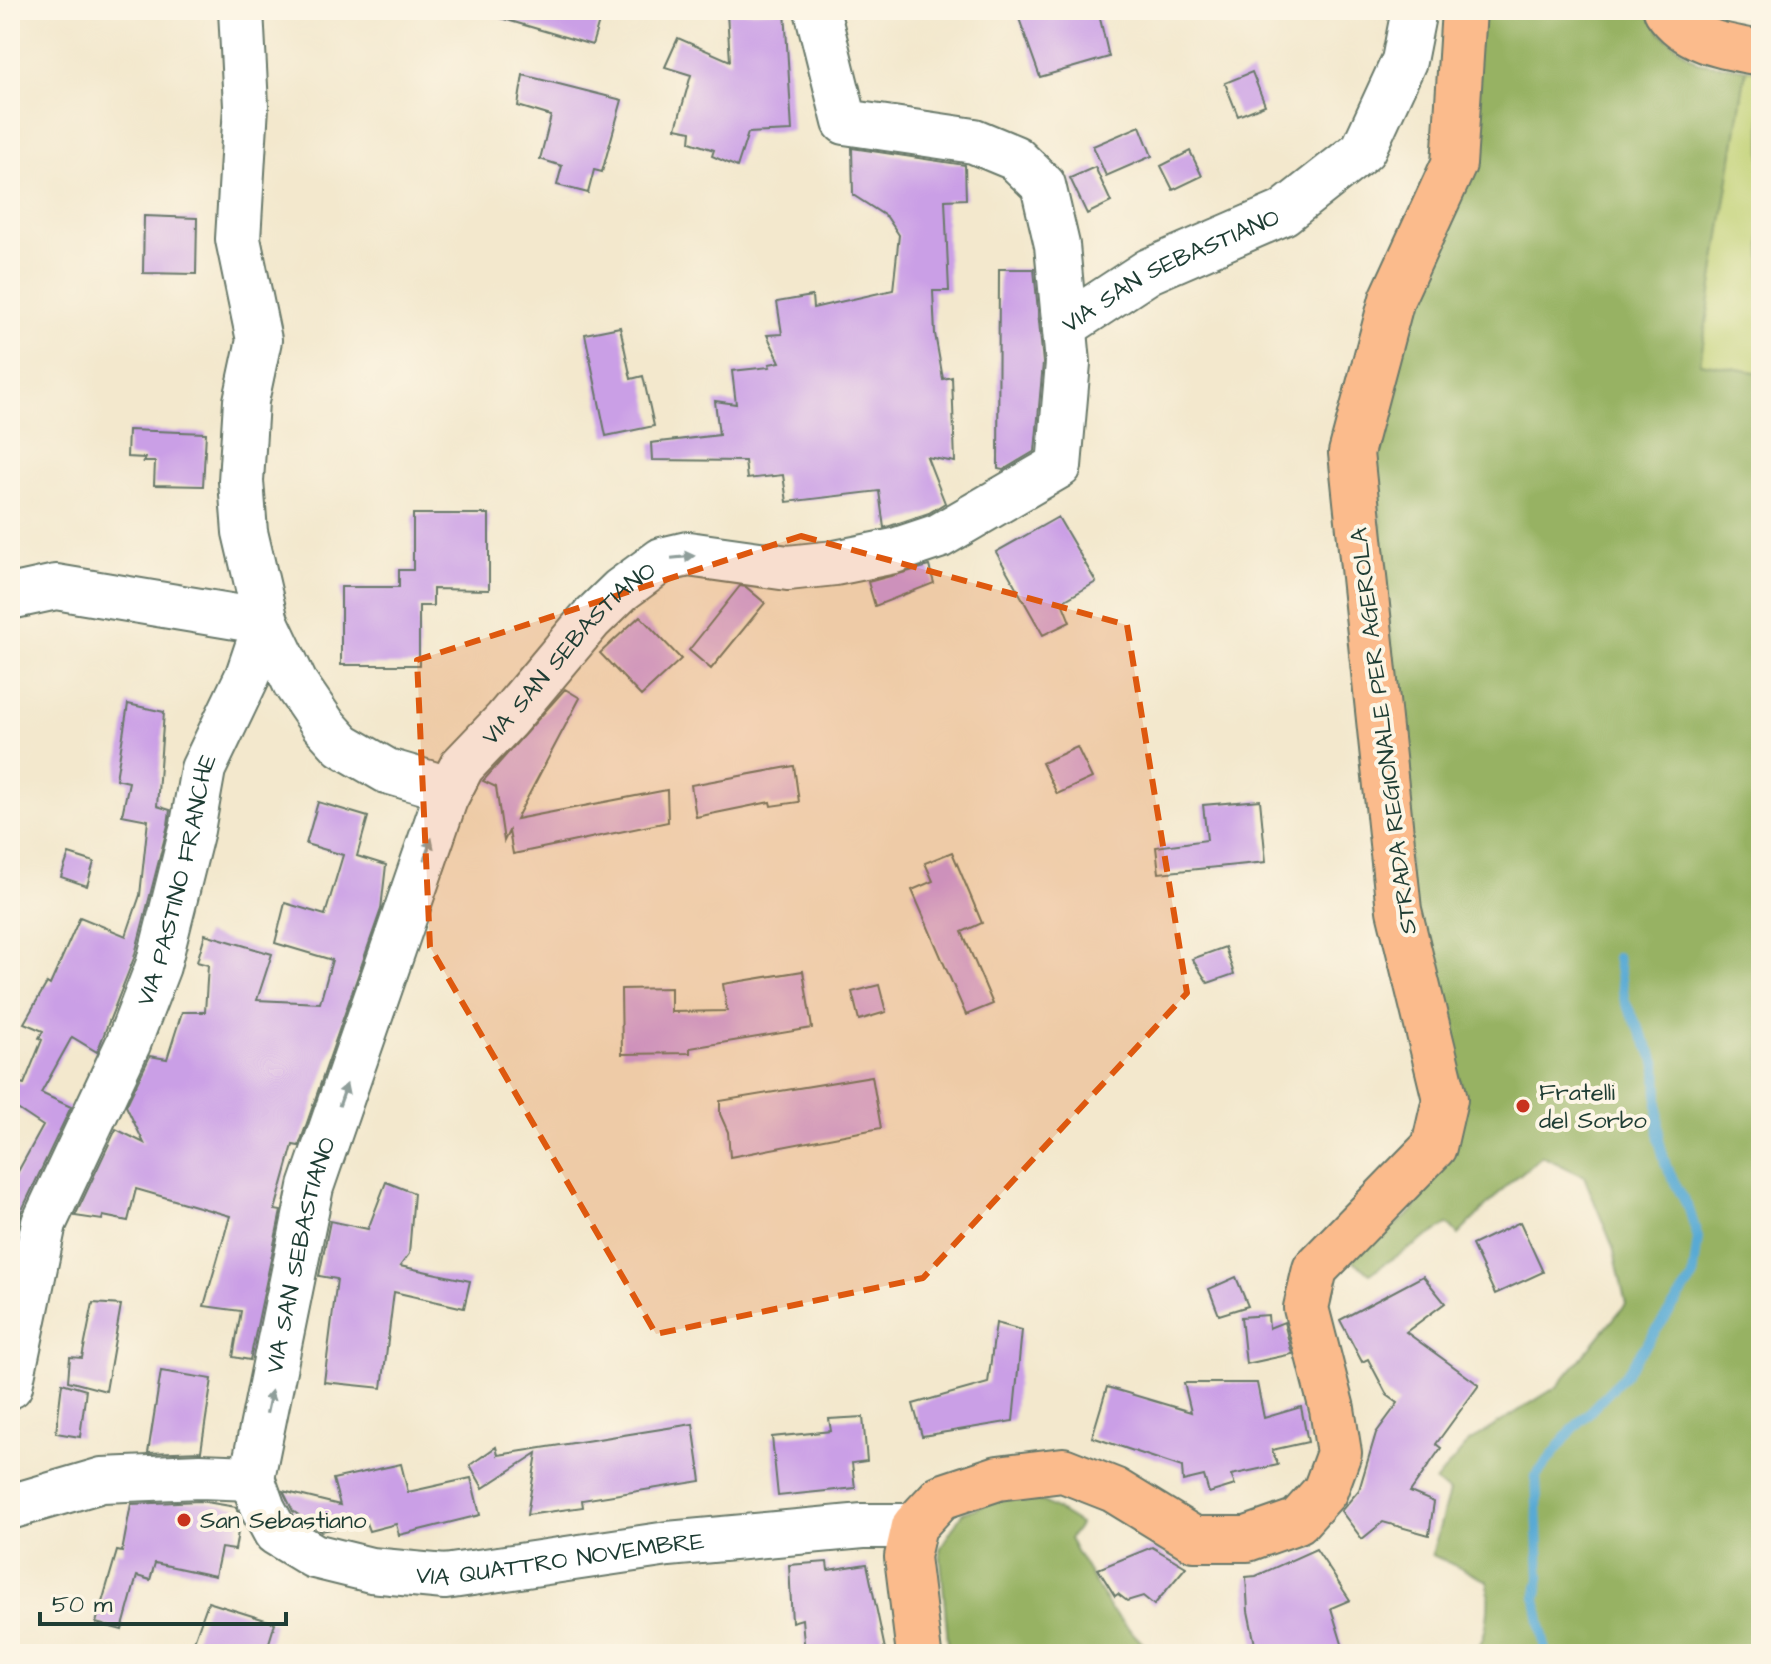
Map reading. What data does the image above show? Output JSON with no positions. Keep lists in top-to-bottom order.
{
  "streets": {
    "main road": ["STRADA REGIONALE PER AGEROLA"],
    "street": ["VIA SAN SEBASTIANO", "VIA PASTINO FRANCHE", "VIA QUATTRO NOVEMBRE"]
  },
  "crossings": [
    ["VIA SAN SEBASTIANO", "VIA QUATTRO NOVEMBRE"],
    ["STRADA REGIONALE PER AGEROLA", "VIA QUATTRO NOVEMBRE"]
  ],
  "one_way": ["VIA SAN SEBASTIANO"],
  "places": ["Fratelli del Sorbo", "San Sebastiano"],
  "scale_bar": "50 m"
}
